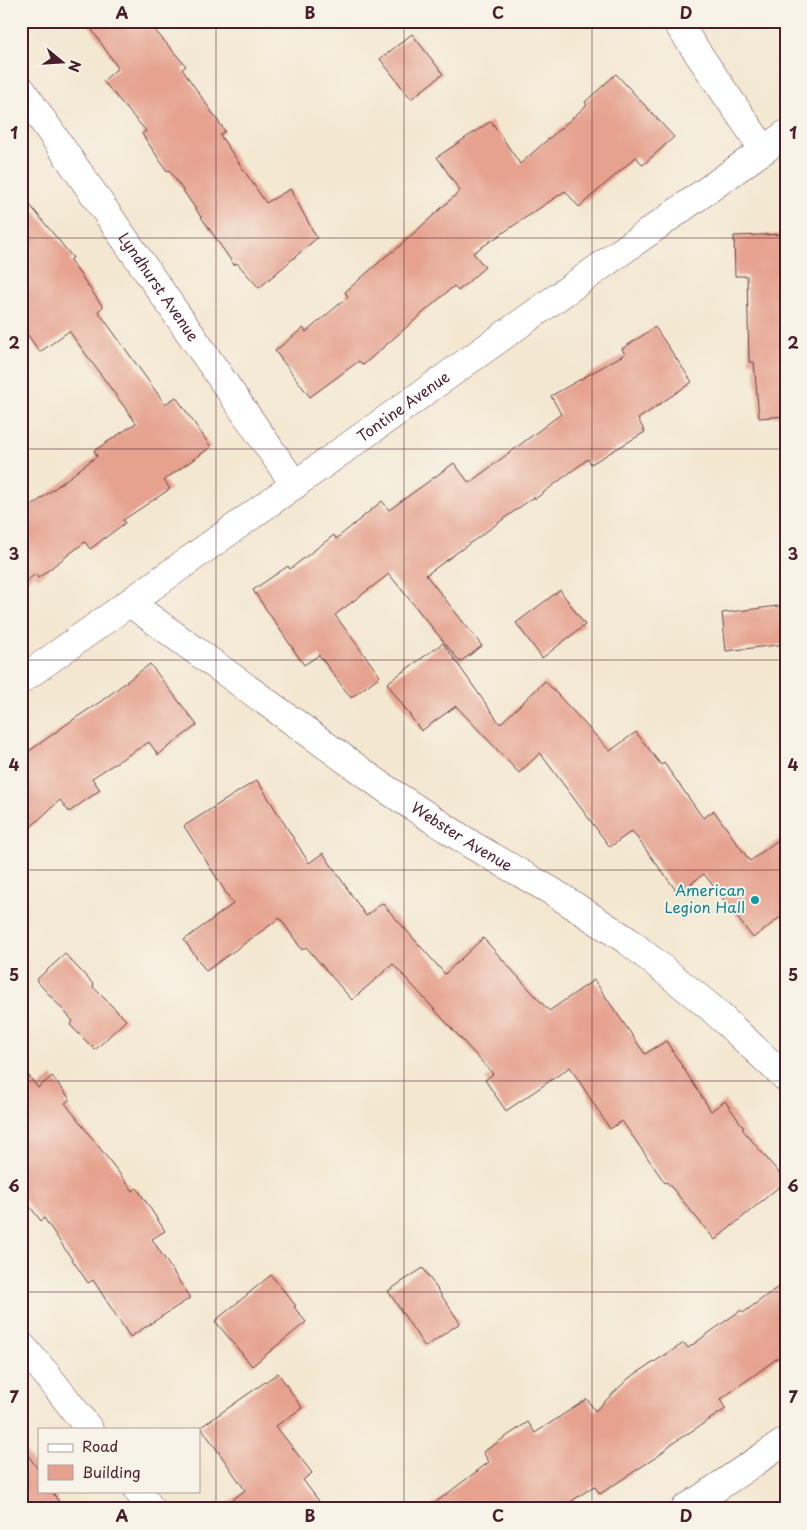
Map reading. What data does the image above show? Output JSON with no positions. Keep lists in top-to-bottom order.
{
  "streets": {
    "street": ["Lyndhurst Avenue", "Tontine Avenue", "Webster Avenue"]
  },
  "crossings": [
    ["Lyndhurst Avenue", "Tontine Avenue"],
    ["Tontine Avenue", "Webster Avenue"]
  ],
  "places": ["American Legion Hall"],
  "legend": ["Road", "Building"],
  "north": "right",
  "grid": {
    "columns": [
      "A",
      "B",
      "C",
      "D"
    ],
    "rows": [
      "1",
      "2",
      "3",
      "4",
      "5",
      "6",
      "7"
    ]
  }
}
